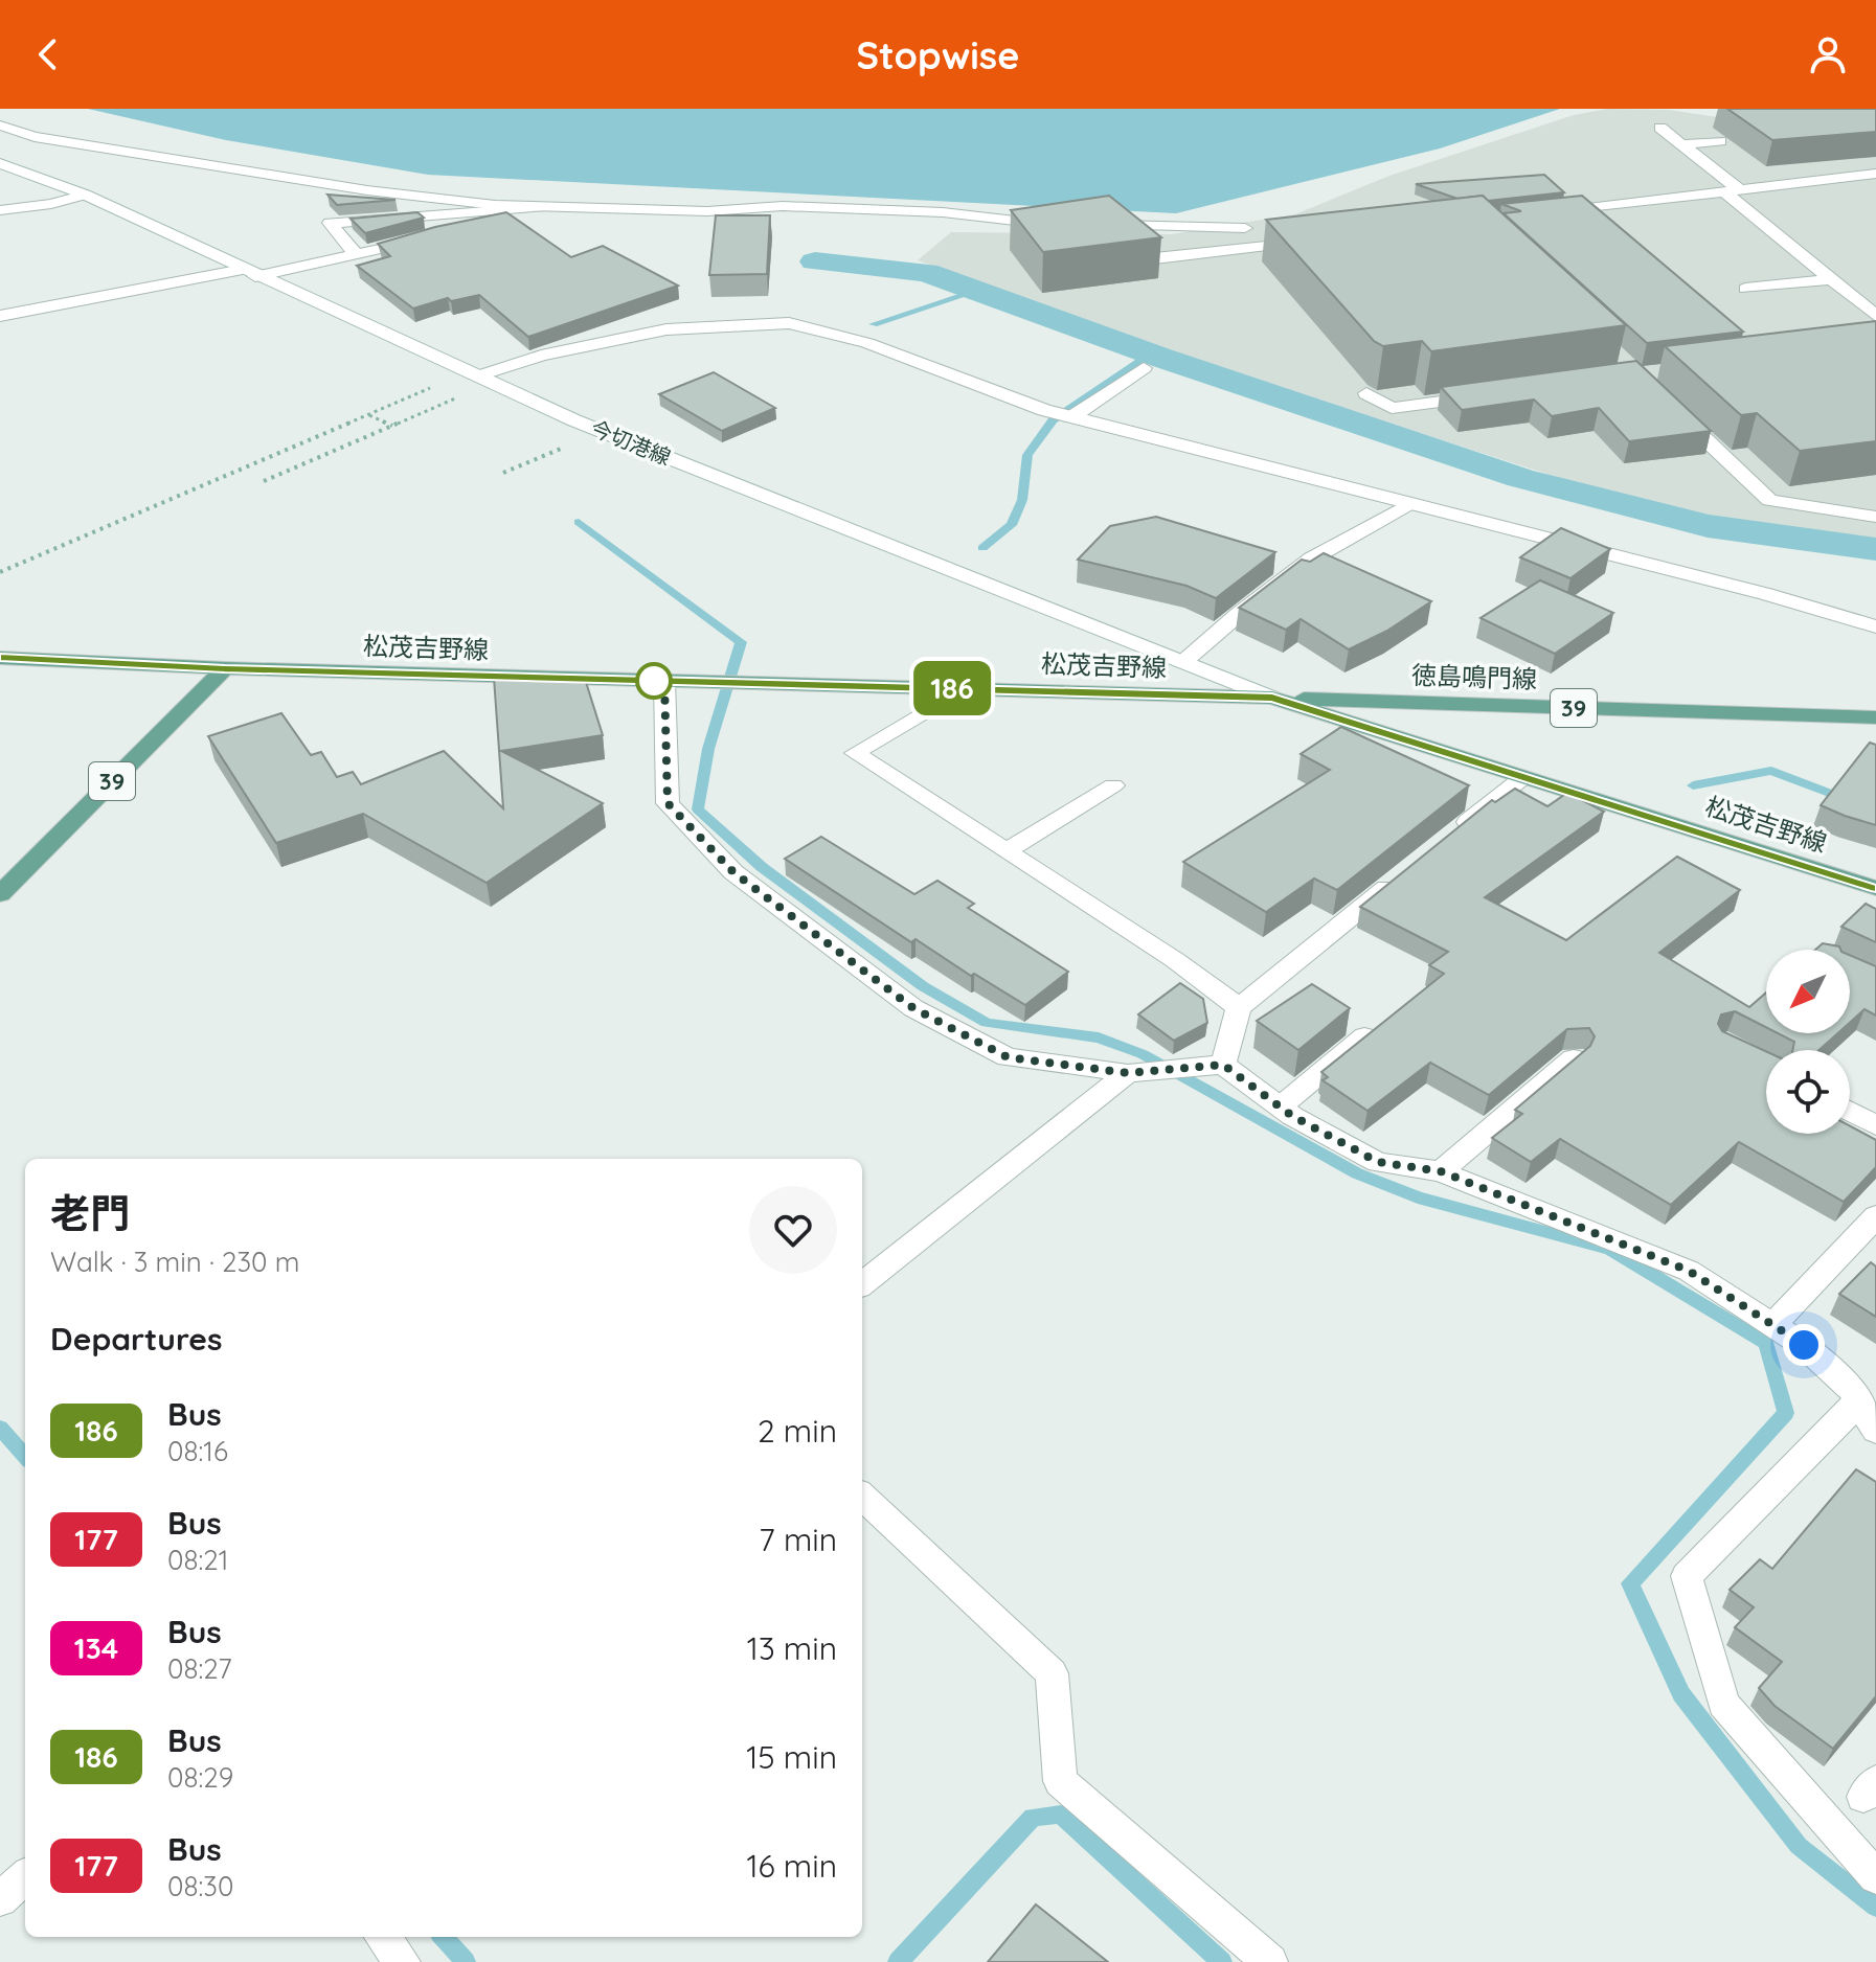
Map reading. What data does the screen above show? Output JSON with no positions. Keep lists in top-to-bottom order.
{
  "streets": {
    "main road": ["松茂吉野線", "徳島鳴門線", "39"],
    "street": ["今切港線"]
  },
  "crossings": [
    ["今切港線", "松茂吉野線"],
    ["今切港線", "徳島鳴門線"],
    ["松茂吉野線", "徳島鳴門線"],
    ["松茂吉野線", "39"]
  ],
  "lines": ["bus line 186"],
  "north": "bottom left",
  "page": {
    "header": "Stopwise",
    "on_map": "186",
    "heading": [
      ["老門", "Walk · 3 min · 230 m"],
      "Departures"
    ],
    "list": [
      {
        "mark": "186",
        "name": "Bus",
        "note": "08:16",
        "value": "2 min"
      },
      {
        "mark": "177",
        "name": "Bus",
        "note": "08:21",
        "value": "7 min"
      },
      {
        "mark": "134",
        "name": "Bus",
        "note": "08:27",
        "value": "13 min"
      },
      {
        "mark": "186",
        "name": "Bus",
        "note": "08:29",
        "value": "15 min"
      },
      {
        "mark": "177",
        "name": "Bus",
        "note": "08:30",
        "value": "16 min"
      }
    ]
  }
}
